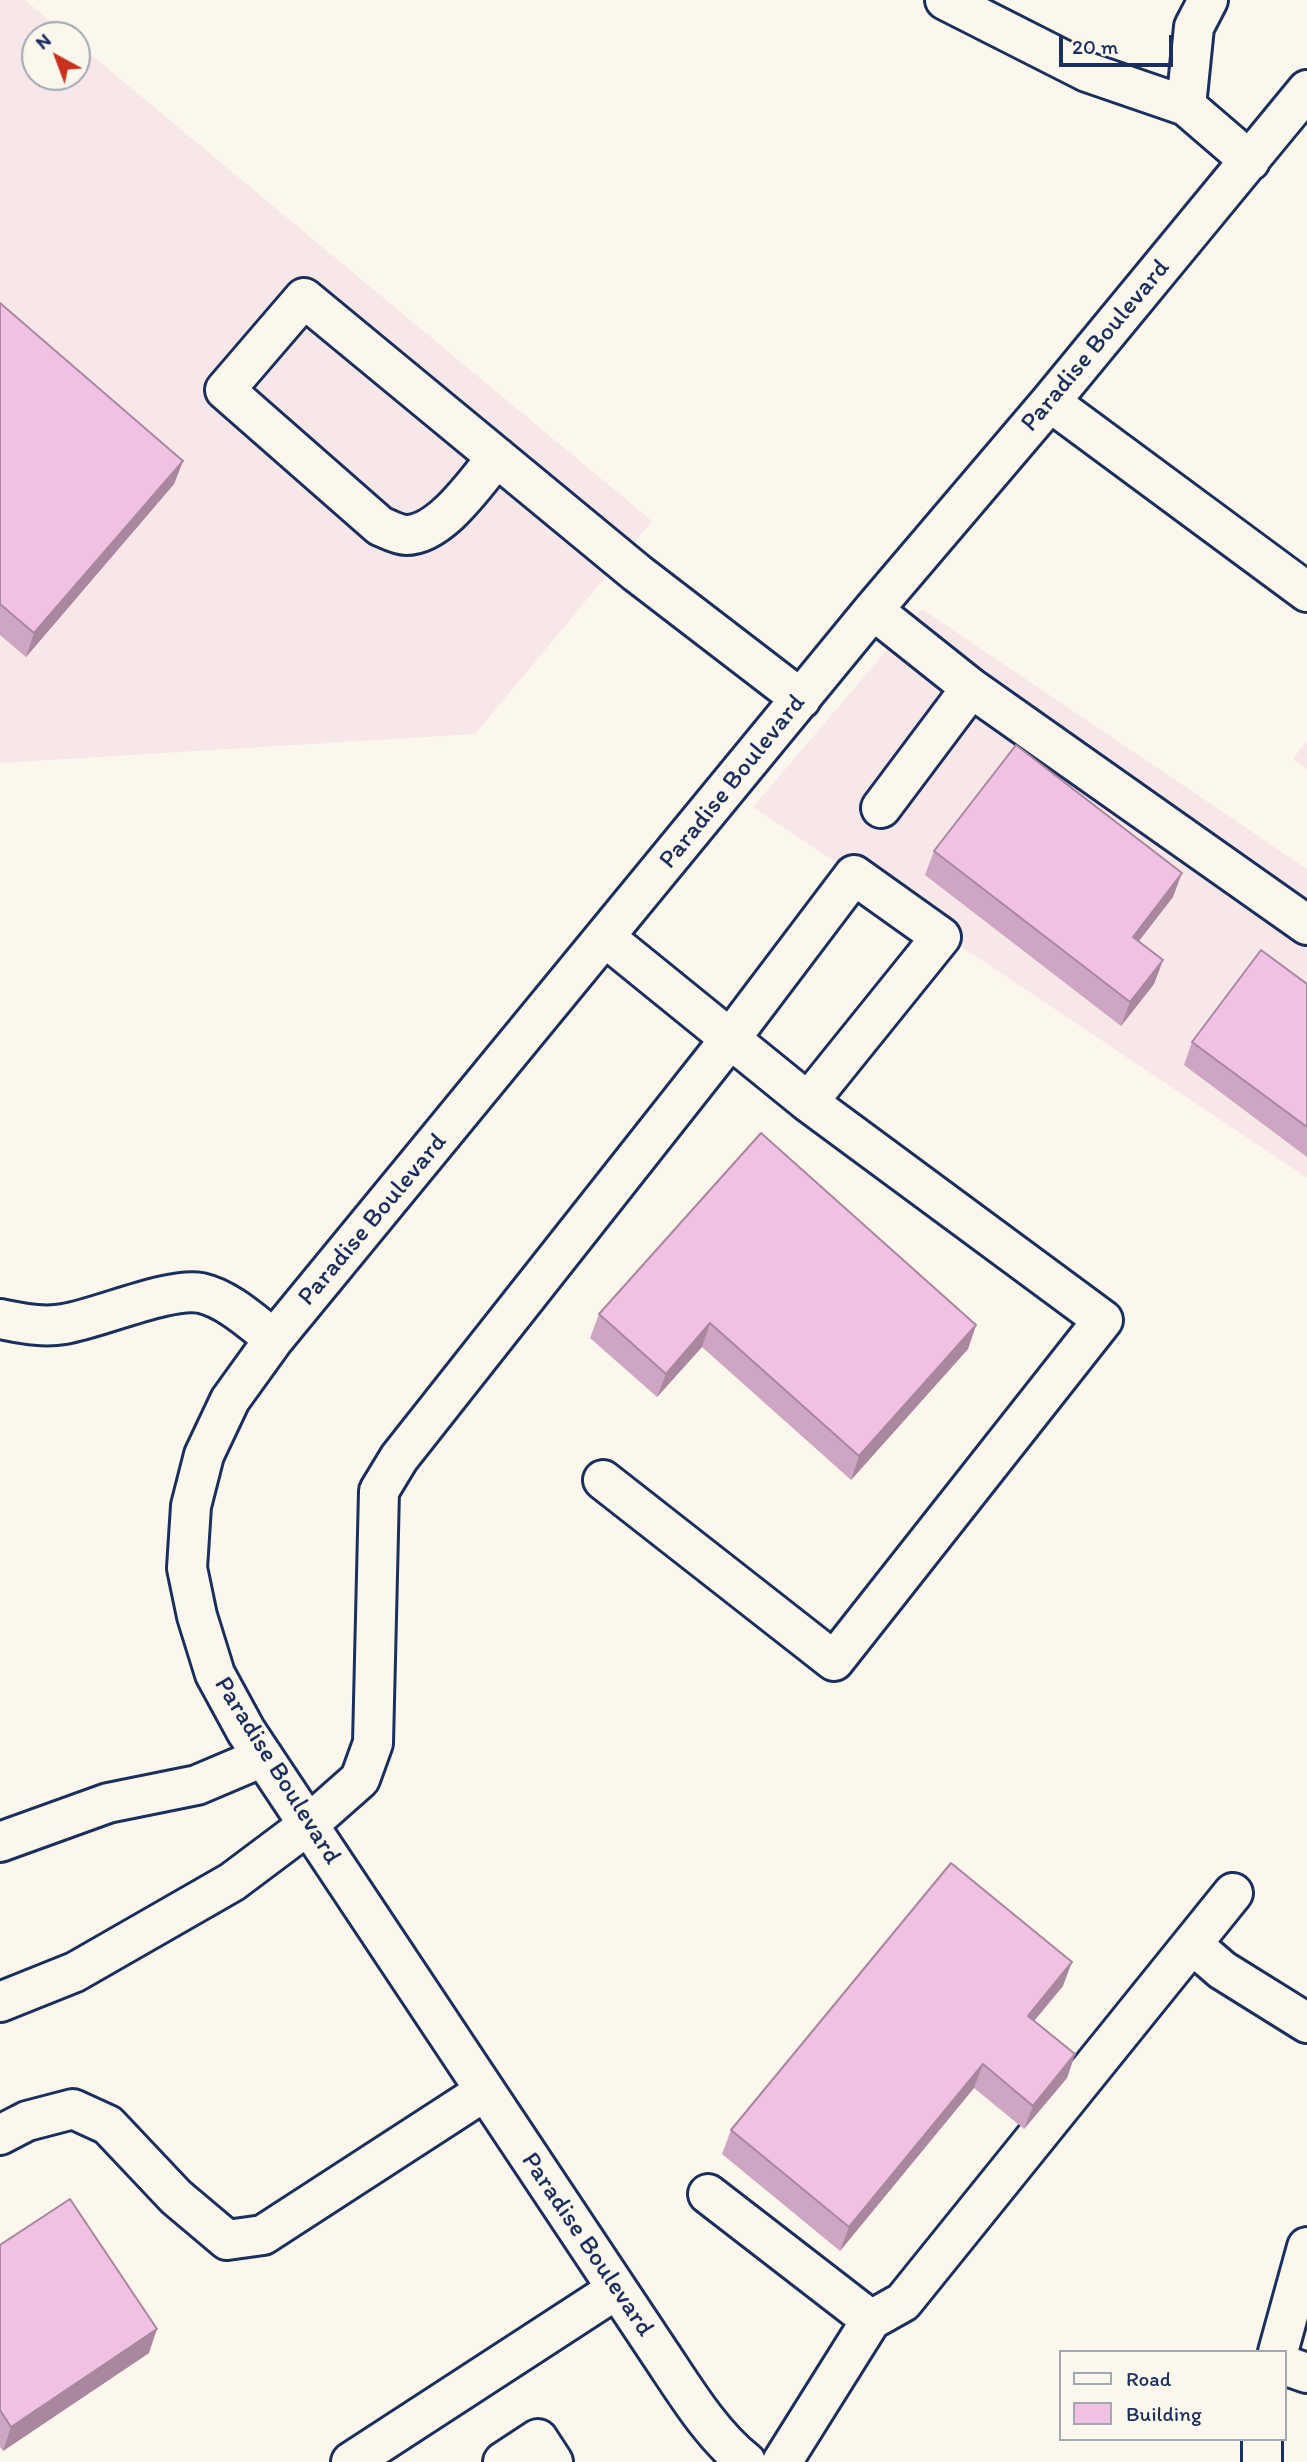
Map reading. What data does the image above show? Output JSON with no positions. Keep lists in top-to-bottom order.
{
  "streets": {
    "street": ["Paradise Boulevard"]
  },
  "legend": ["Road", "Building"],
  "scale_bar": "20 m",
  "north": "top left"
}
